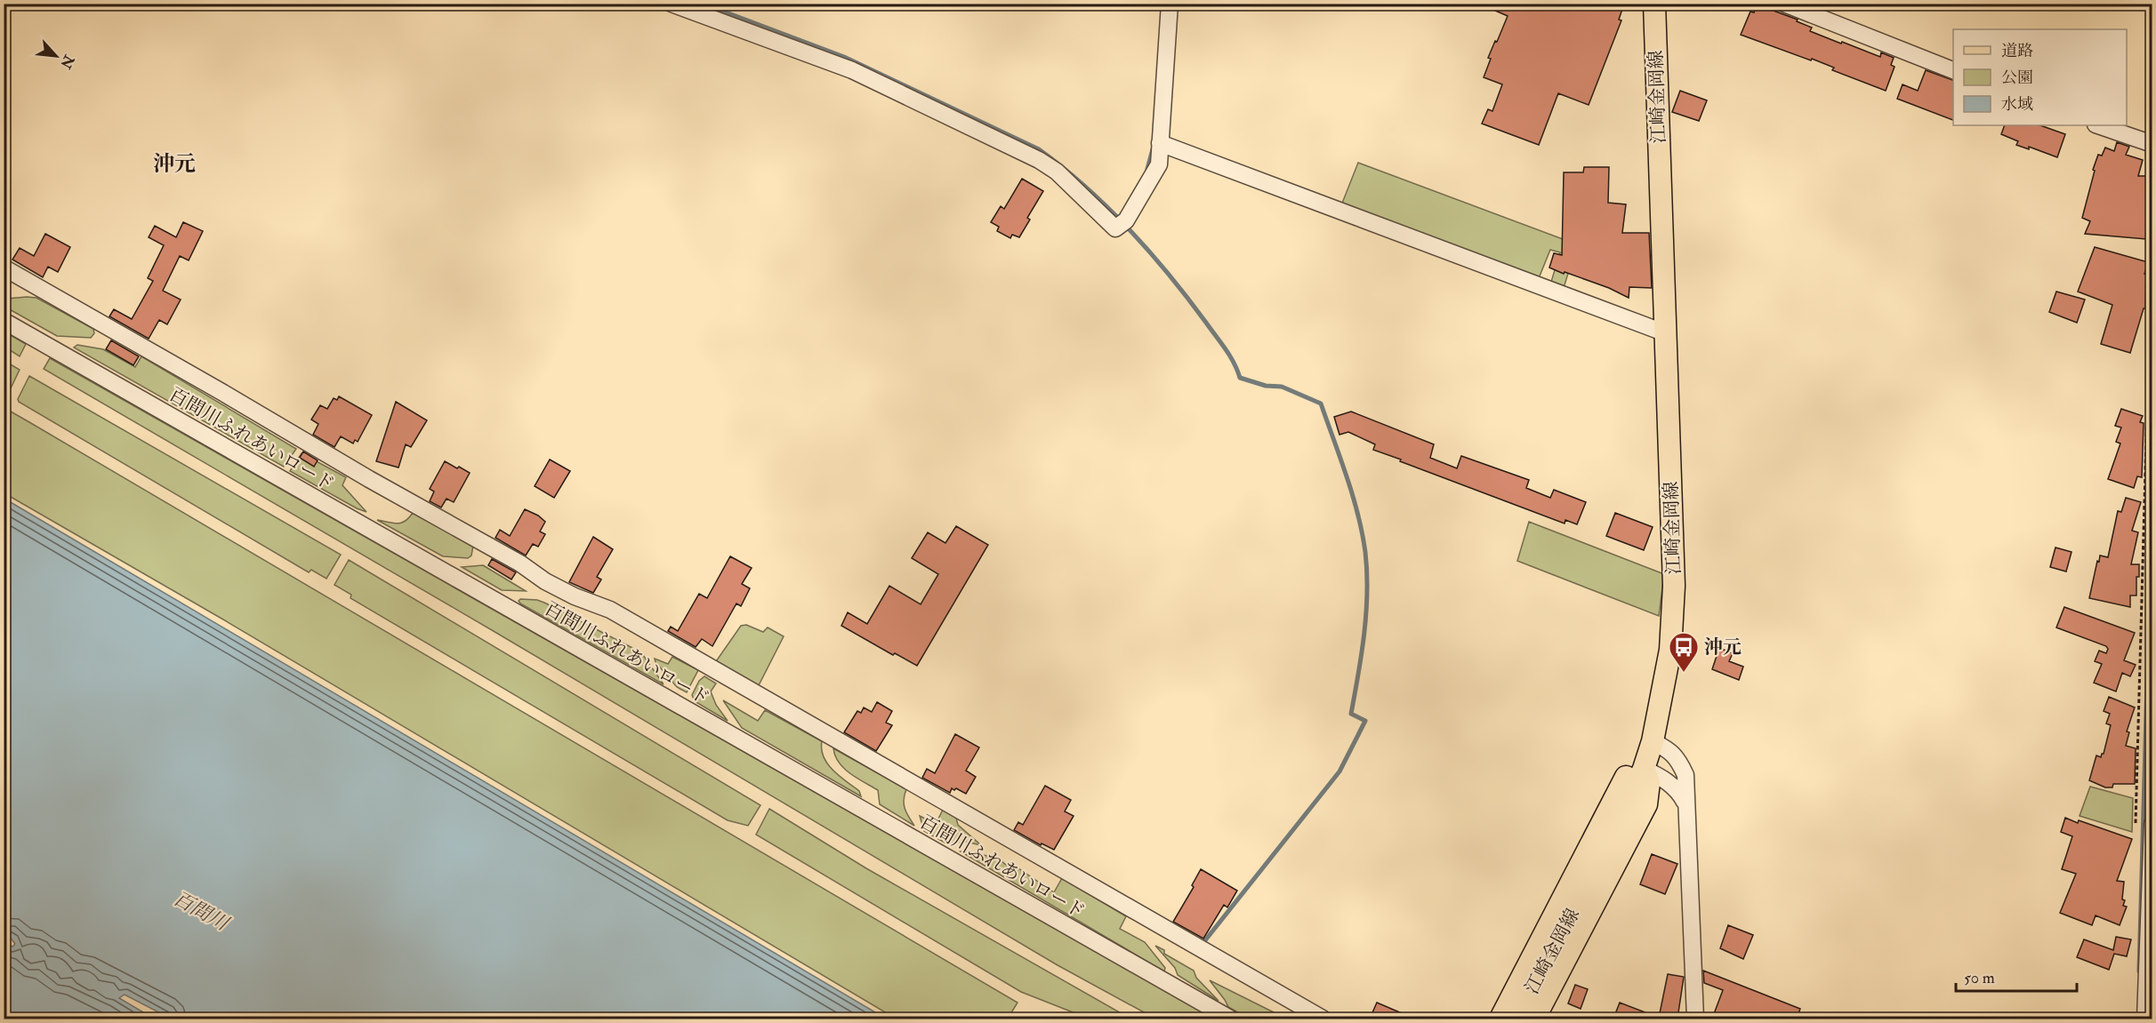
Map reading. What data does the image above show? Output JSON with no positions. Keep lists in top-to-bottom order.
{
  "streets": {
    "main road": ["江崎金岡線"],
    "street": ["百間川ふれあいロード"]
  },
  "districts": ["沖元"],
  "water": ["百間川"],
  "places": {
    "bus stop": ["沖元"]
  },
  "legend": ["道路", "公園", "水域"],
  "scale_bar": "50 m",
  "north": "bottom right"
}
